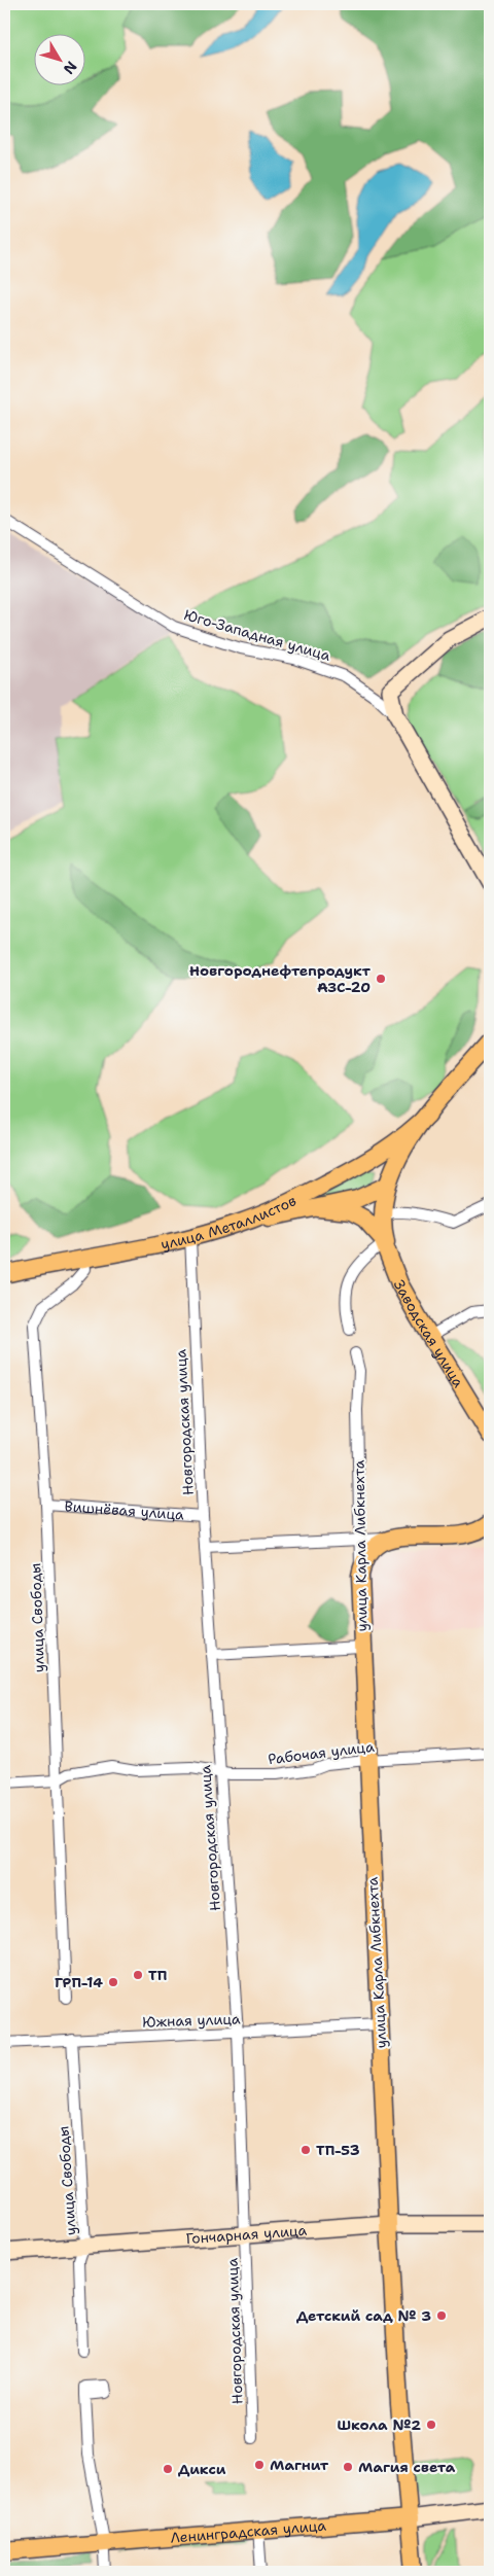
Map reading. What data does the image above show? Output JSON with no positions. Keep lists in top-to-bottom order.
{
  "streets": {
    "main road": [
      "улица Металлистов",
      "Заводская улица",
      "улица Карла Либкнехта",
      "Ленинградская улица"
    ],
    "street": [
      "Юго-Западная улица",
      "Новгородская улица",
      "Вишнёвая улица",
      "улица Свободы",
      "Рабочая улица",
      "Южная улица",
      "Гончарная улица"
    ]
  },
  "crossings": [
    ["улица Металлистов", "Заводская улица"],
    ["улица Металлистов", "Новгородская улица"],
    ["улица Металлистов", "улица Свободы"],
    ["Новгородская улица", "Вишнёвая улица"],
    ["Новгородская улица", "Рабочая улица"],
    ["Новгородская улица", "Южная улица"],
    ["Новгородская улица", "Гончарная улица"],
    ["Вишнёвая улица", "улица Свободы"],
    ["улица Карла Либкнехта", "Рабочая улица"],
    ["улица Карла Либкнехта", "Южная улица"],
    ["улица Карла Либкнехта", "Гончарная улица"],
    ["улица Карла Либкнехта", "Ленинградская улица"],
    ["улица Свободы", "Рабочая улица"],
    ["улица Свободы", "Южная улица"],
    ["улица Свободы", "Гончарная улица"]
  ],
  "places": [
    "Новгороднефтепродукт АЗС-20",
    "ТП",
    "ГРП-14",
    "ТП-53",
    "Детский сад № 3",
    "Школа №2",
    "Магнит",
    "Магия света",
    "Дикси"
  ],
  "north": "bottom right"
}
